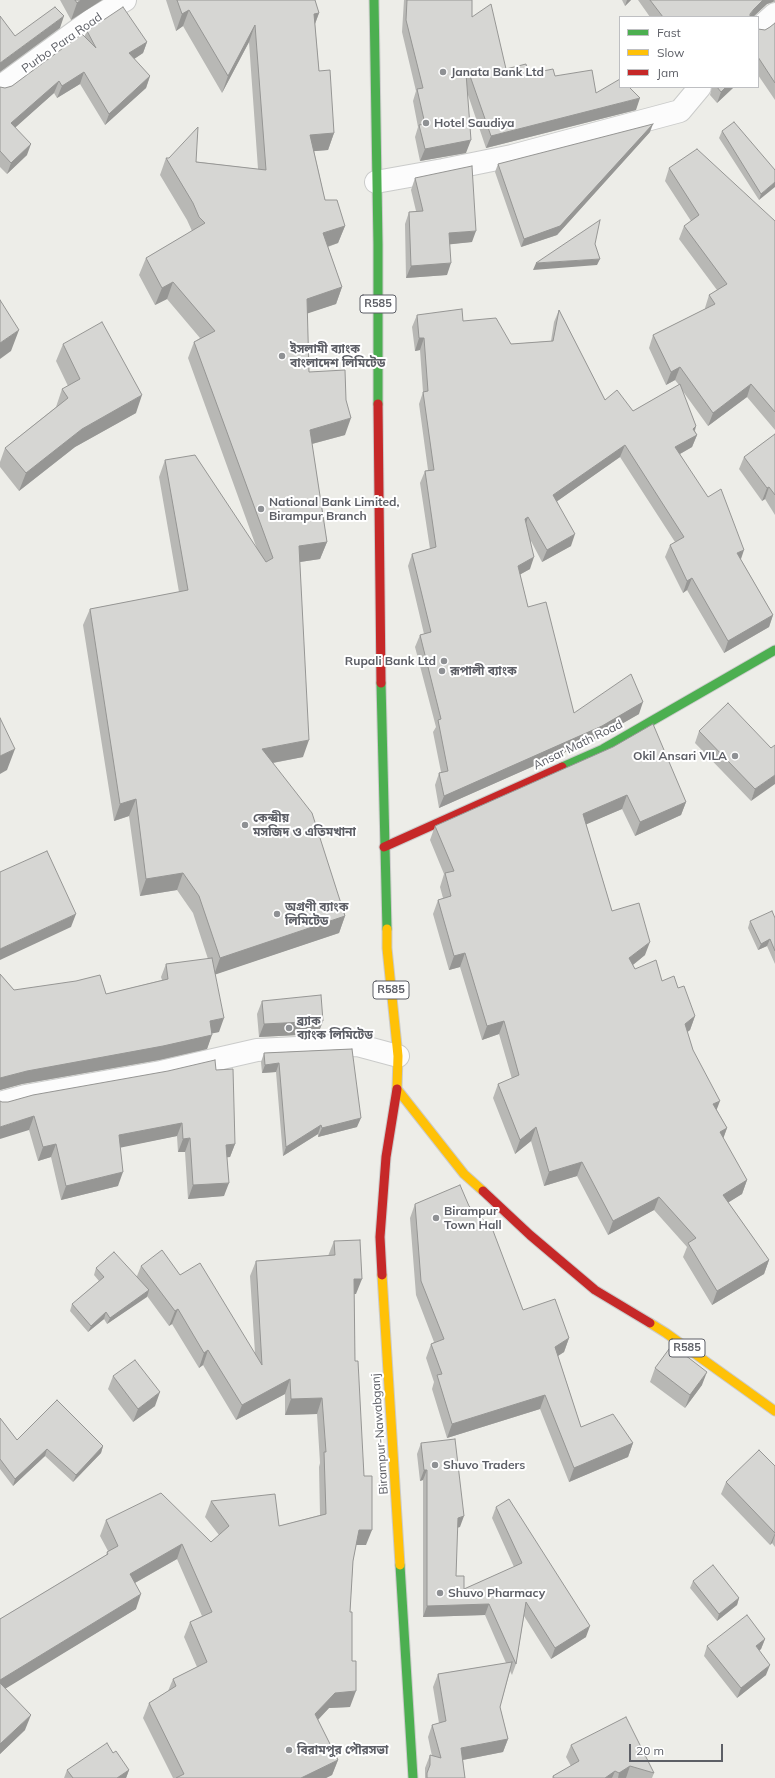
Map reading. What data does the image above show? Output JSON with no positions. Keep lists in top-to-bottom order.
{
  "streets": {
    "main road": ["R585", "Ansar Math Road", "Birampur-Nawabganj"],
    "street": ["Purbo Para Road"]
  },
  "crossings": [
    ["R585", "Ansar Math Road"],
    ["R585", "Birampur-Nawabganj"]
  ],
  "places": [
    "Janata Bank Ltd",
    "Hotel Saudiya",
    "ইসলামী ব্যাংক বাংলাদেশ লিমিটেড",
    "National Bank Limited, Birampur Branch",
    "Rupali Bank Ltd",
    "রূপালী ব্যাংক",
    "Okil Ansari VILA",
    "কেন্দ্রীয় মসজিদ ও এতিমখানা",
    "অগ্রণী ব্যাংক লিমিটেড",
    "ব্র্যাক ব্যাংক লিমিটেড",
    "Birampur Town Hall",
    "Shuvo Traders",
    "Shuvo Pharmacy",
    "বিরামপুর পৌরসভা"
  ],
  "legend": ["Fast", "Slow", "Jam"],
  "scale_bar": "20 m"
}
